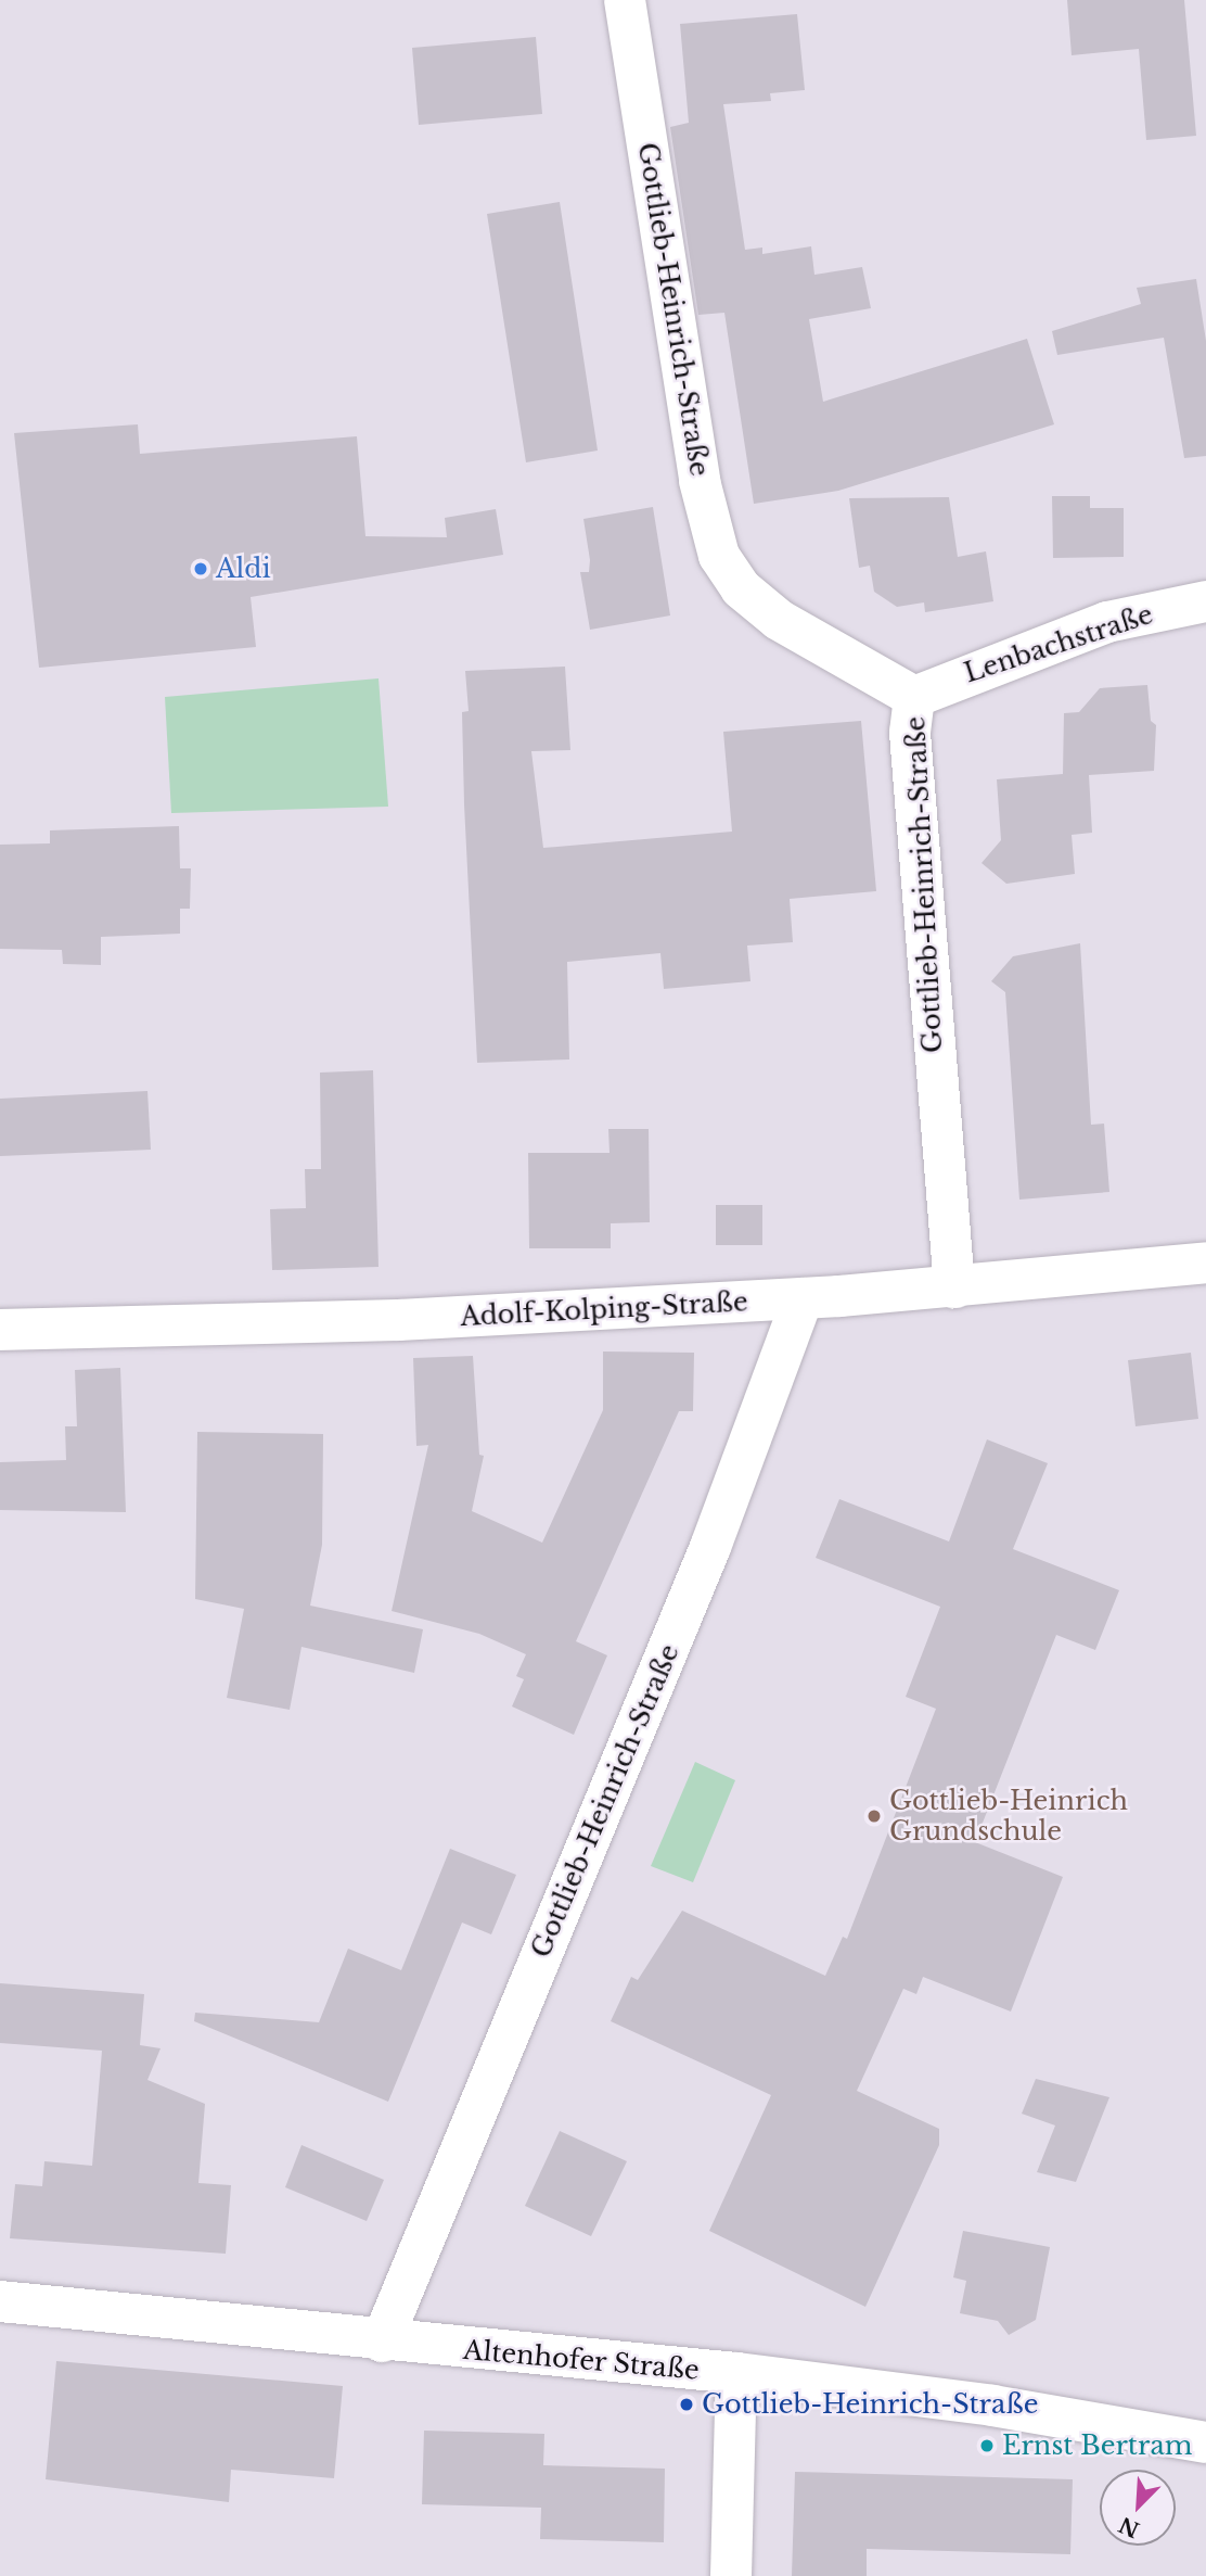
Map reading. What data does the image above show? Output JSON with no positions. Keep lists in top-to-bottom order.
{
  "streets": {
    "street": [
      "Gottlieb-Heinrich-Straße",
      "Lenbachstraße",
      "Adolf-Kolping-Straße",
      "Altenhofer Straße"
    ]
  },
  "crossings": [
    ["Gottlieb-Heinrich-Straße", "Lenbachstraße"],
    ["Gottlieb-Heinrich-Straße", "Adolf-Kolping-Straße"],
    ["Gottlieb-Heinrich-Straße", "Altenhofer Straße"]
  ],
  "places": [
    "Aldi",
    "Gottlieb-Heinrich Grundschule",
    "Gottlieb-Heinrich-Straße",
    "Ernst Bertram"
  ],
  "north": "bottom left"
}
